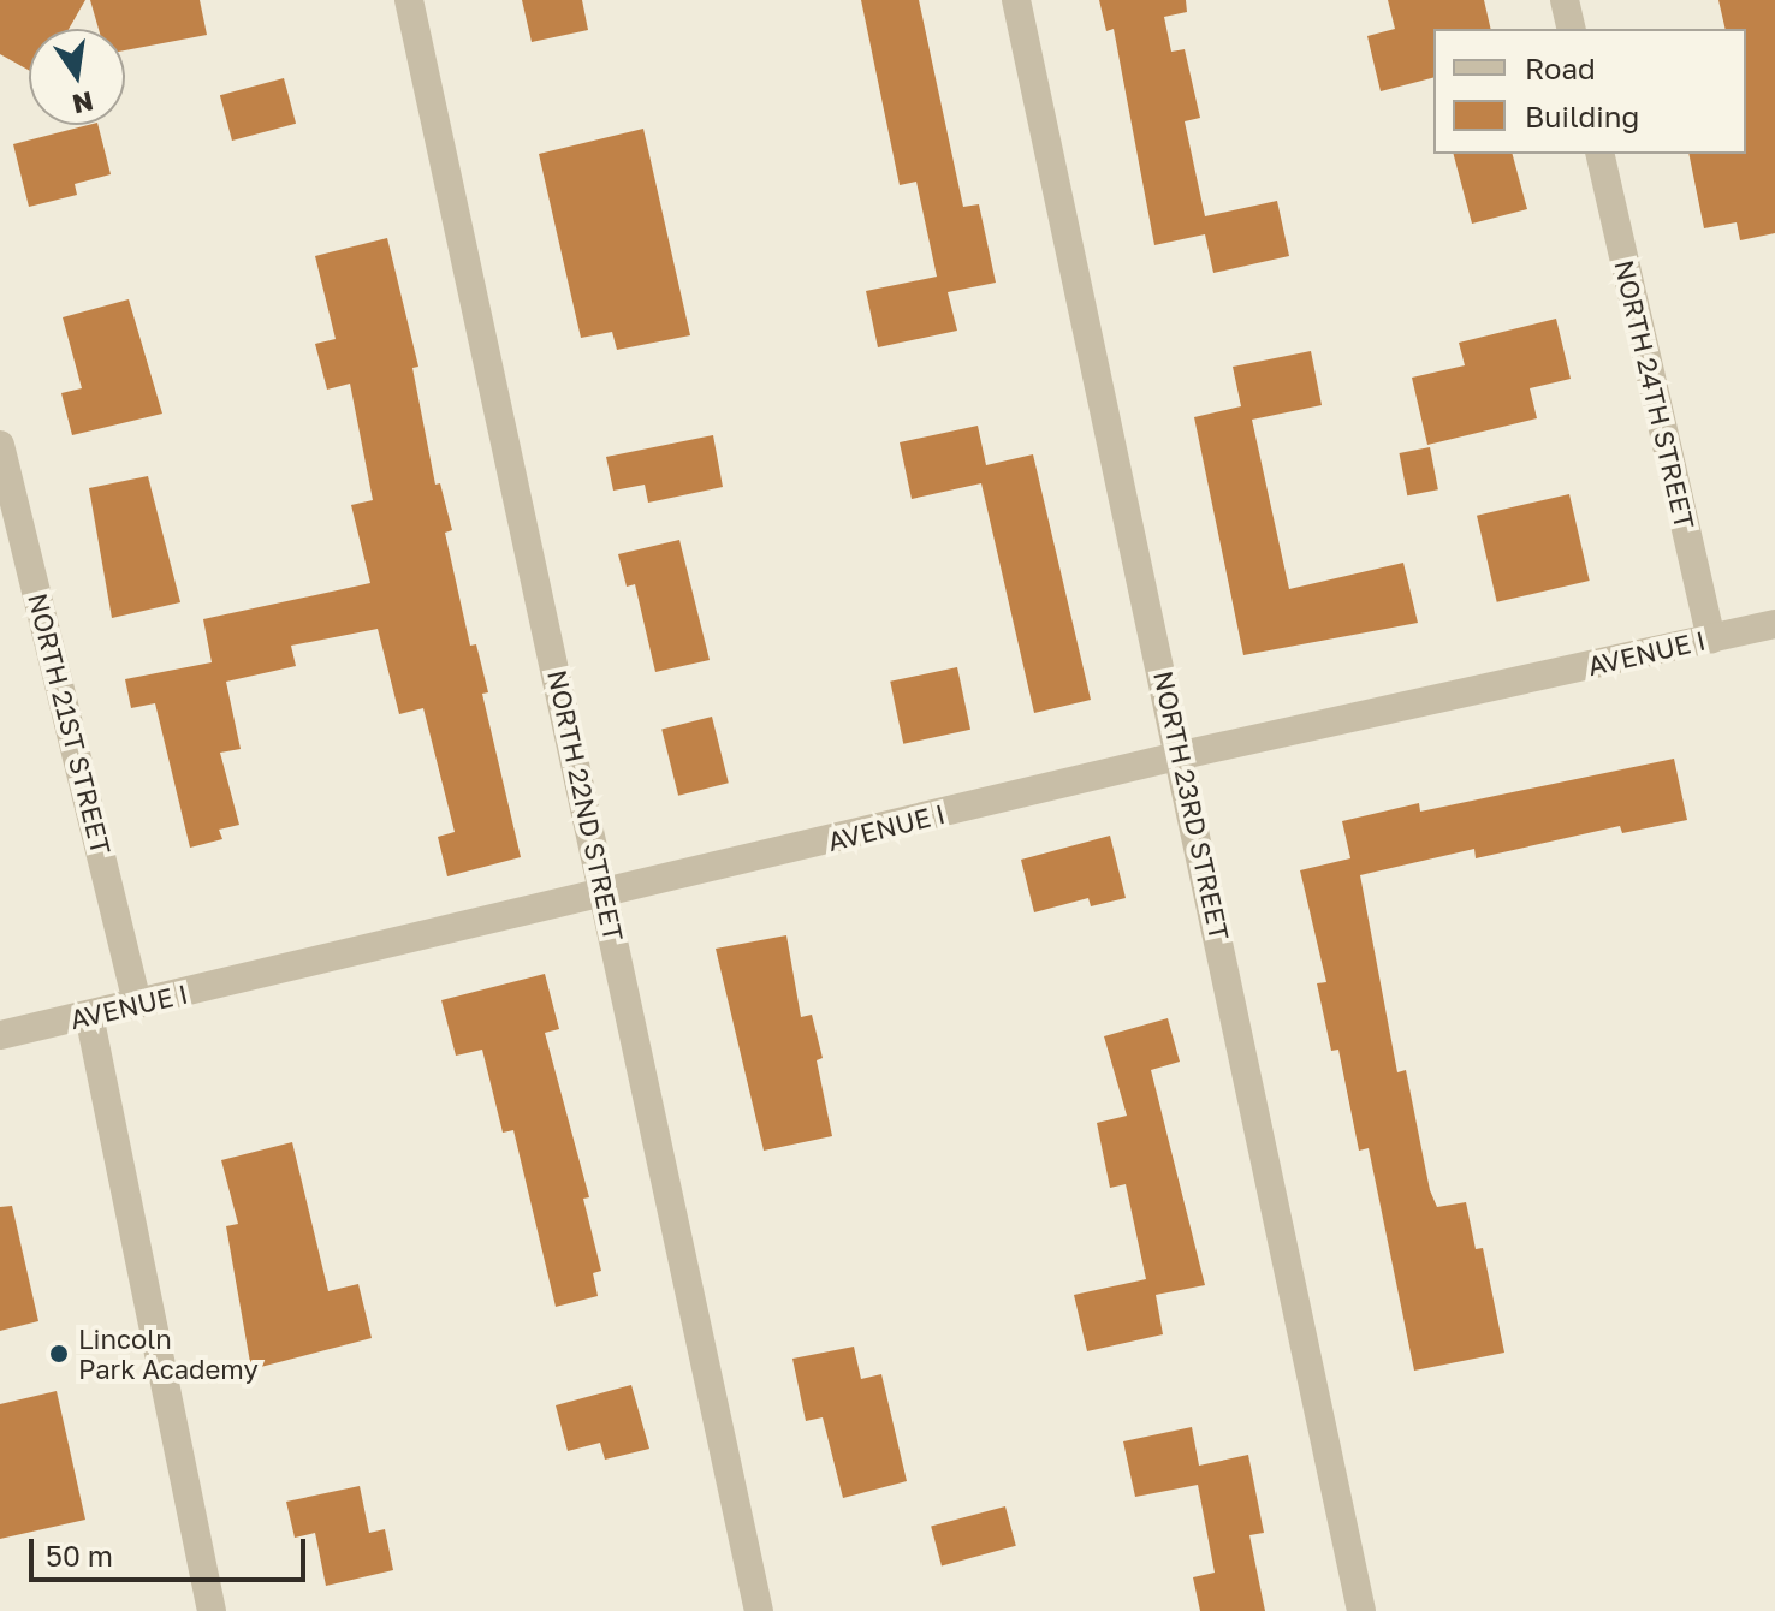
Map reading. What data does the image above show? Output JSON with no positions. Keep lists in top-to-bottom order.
{
  "streets": {
    "street": [
      "NORTH 24TH STREET",
      "AVENUE I",
      "NORTH 21ST STREET",
      "NORTH 22ND STREET",
      "NORTH 23RD STREET"
    ]
  },
  "crossings": [
    ["NORTH 24TH STREET", "AVENUE I"],
    ["AVENUE I", "NORTH 21ST STREET"],
    ["AVENUE I", "NORTH 22ND STREET"],
    ["AVENUE I", "NORTH 23RD STREET"]
  ],
  "places": ["Lincoln Park Academy"],
  "legend": ["Road", "Building"],
  "scale_bar": "50 m",
  "north": "bottom"
}
